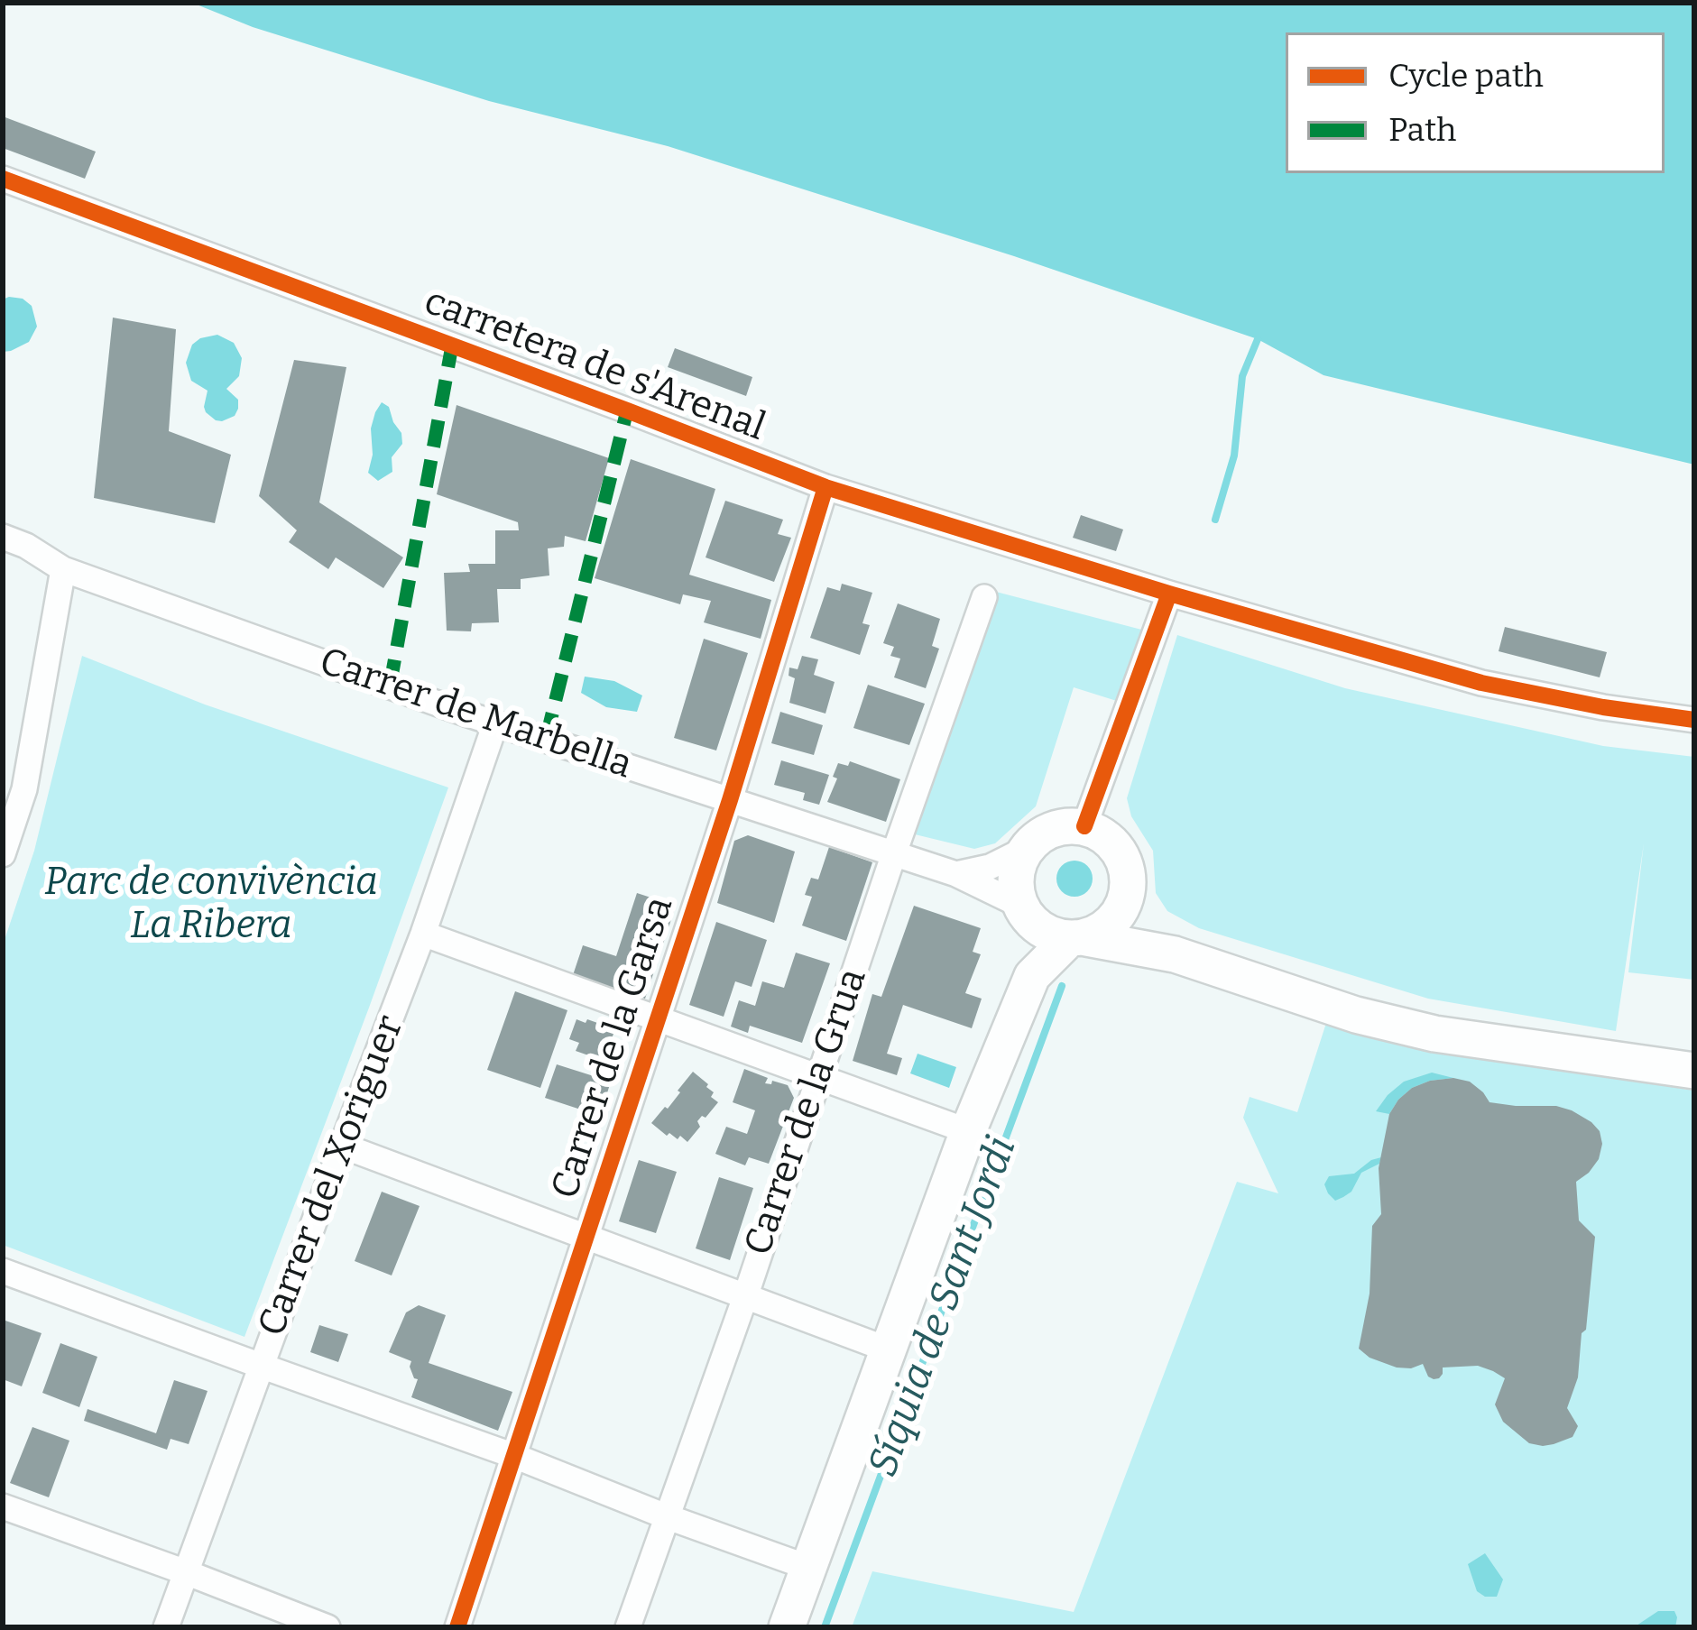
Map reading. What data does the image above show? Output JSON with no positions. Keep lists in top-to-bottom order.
{
  "streets": {
    "street": [
      "carretera de s'Arenal",
      "Carrer de Marbella",
      "Carrer de la Garsa",
      "Carrer de la Grua",
      "Carrer del Xoriguer"
    ]
  },
  "crossings": [
    ["carretera de s'Arenal", "Carrer de la Garsa"],
    ["Carrer de Marbella", "Carrer de la Garsa"],
    ["Carrer de Marbella", "Carrer de la Grua"],
    ["Carrer de Marbella", "Carrer del Xoriguer"]
  ],
  "water": ["Síquia de Sant Jordi"],
  "parks": ["Parc de convivència La Ribera"],
  "legend": ["Cycle path", "Path"]
}
